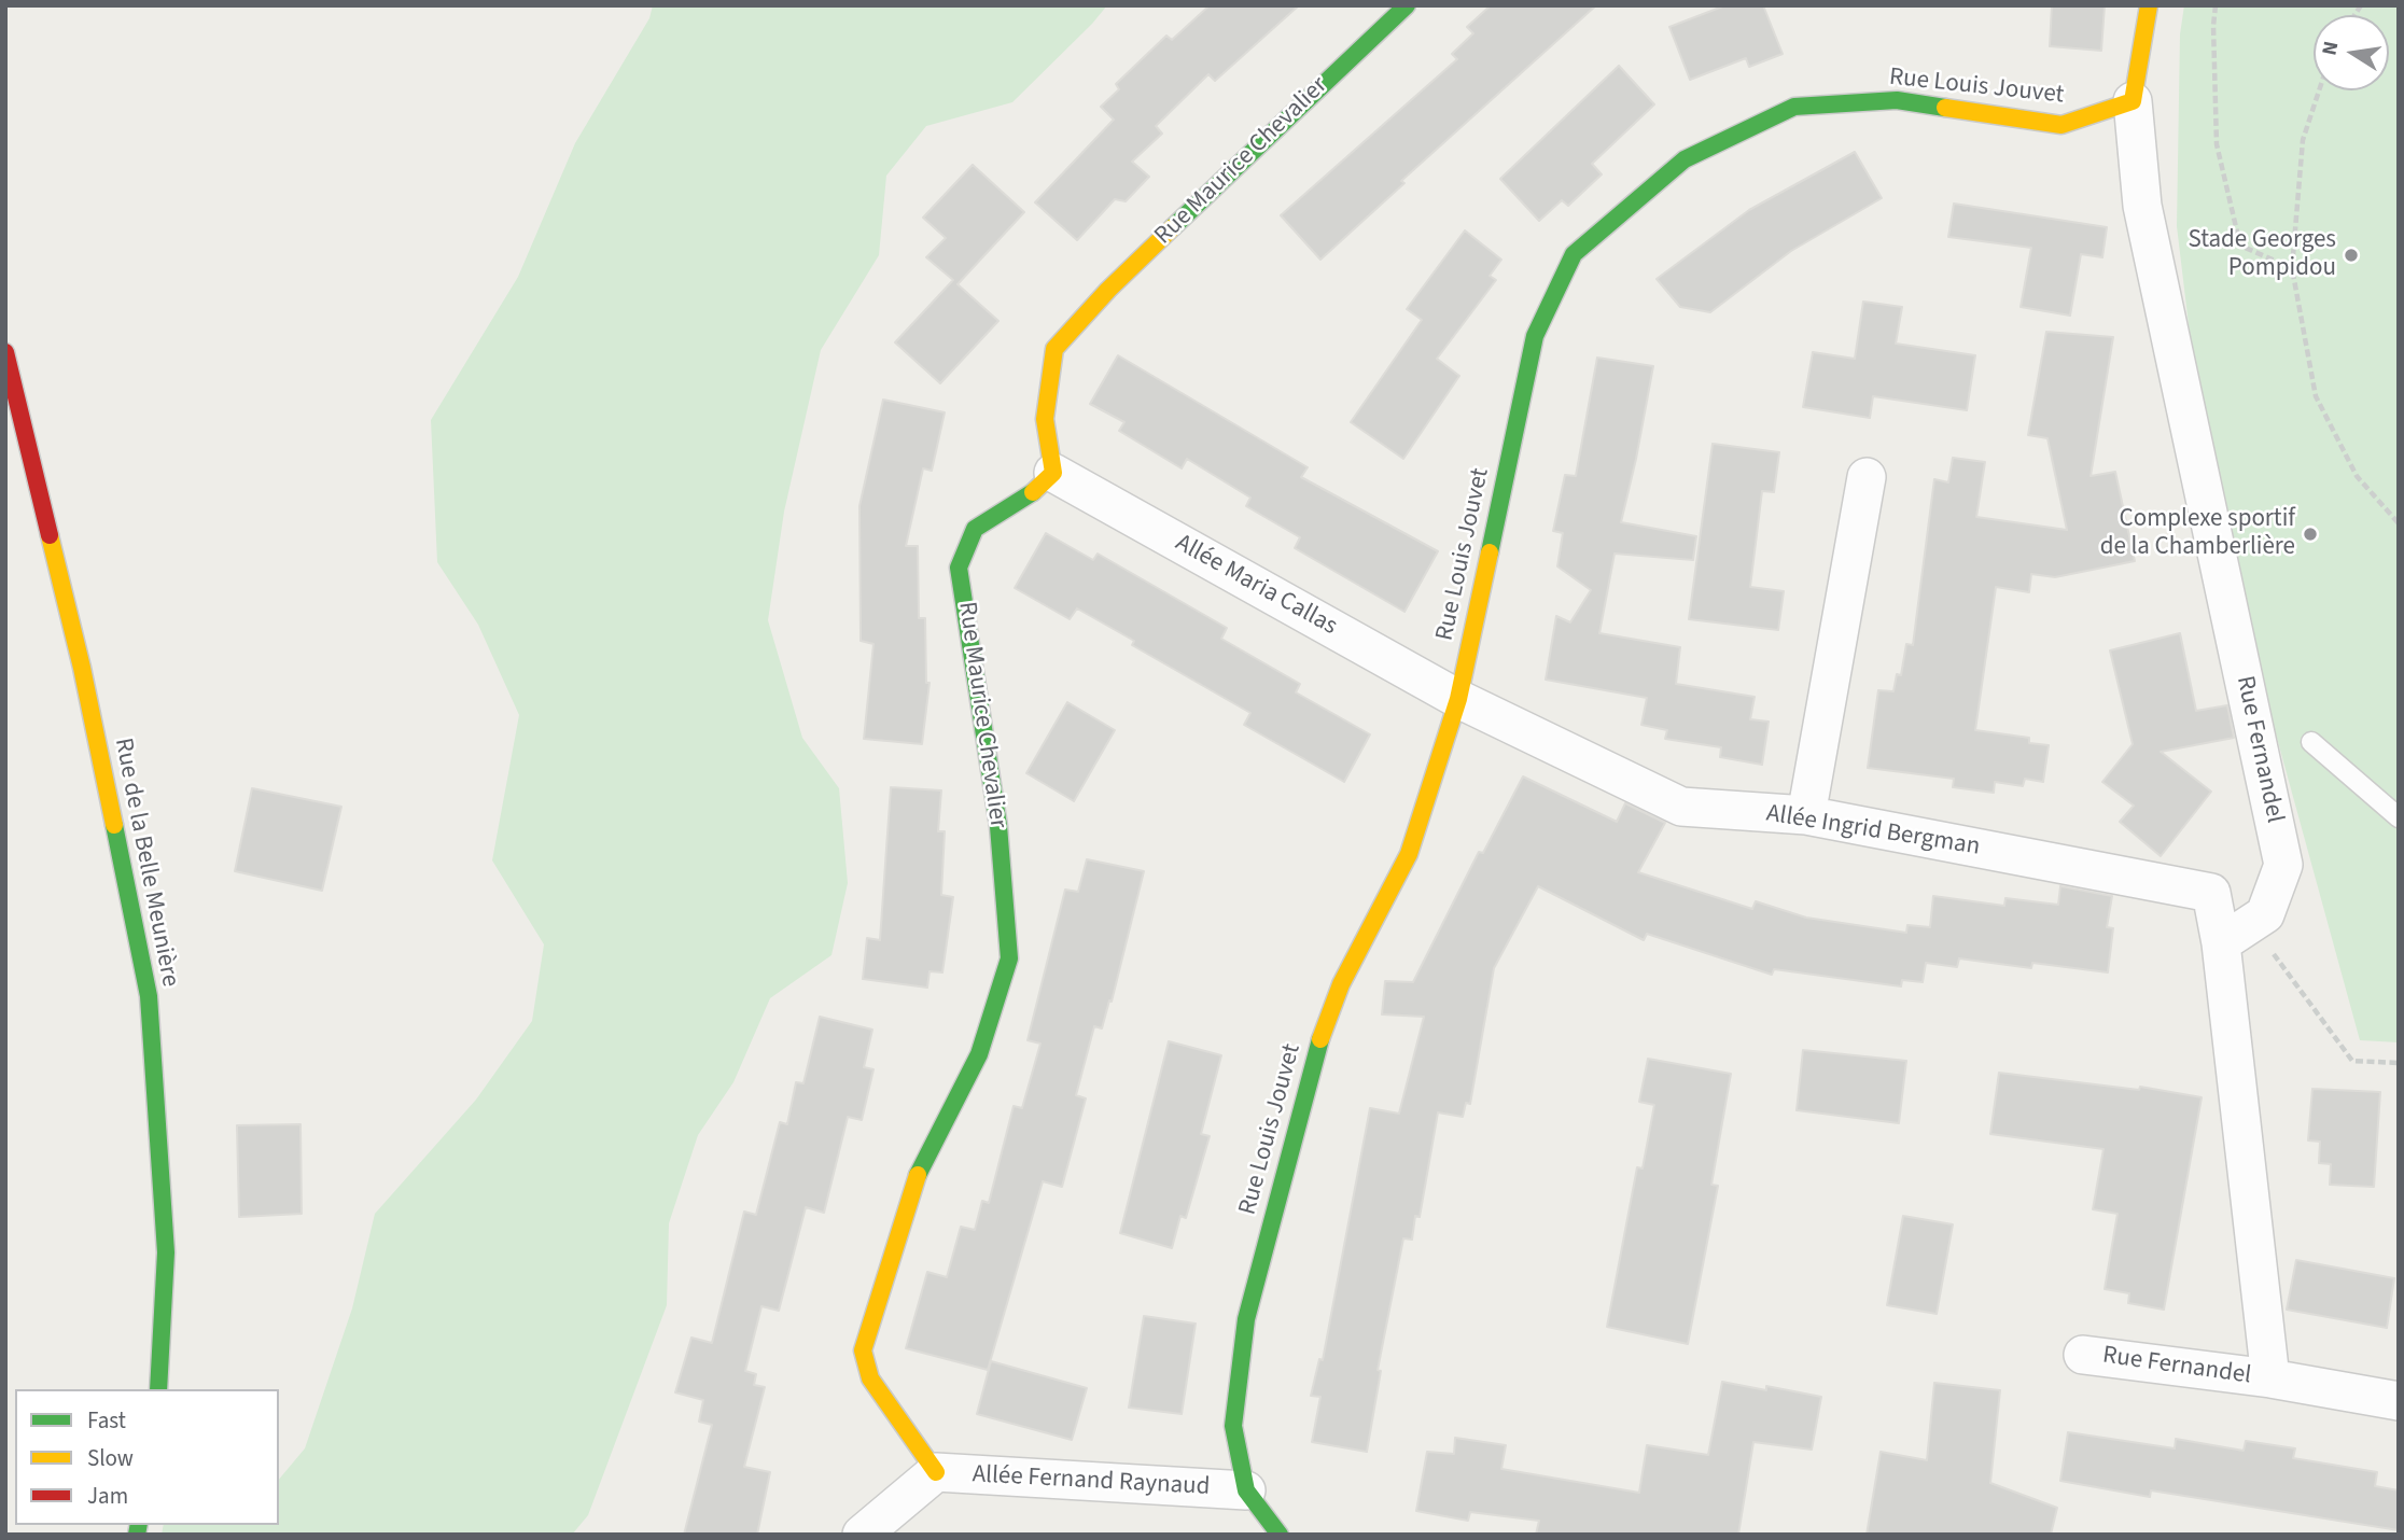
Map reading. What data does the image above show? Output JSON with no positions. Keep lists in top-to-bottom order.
{
  "streets": {
    "street": [
      "Rue Louis Jouvet",
      "Rue Maurice Chevalier",
      "Allée Maria Callas",
      "Rue Fernandel",
      "Allée Ingrid Bergman",
      "Rue de la Belle Meunière",
      "Allée Fernand Raynaud"
    ]
  },
  "crossings": [
    ["Rue Louis Jouvet", "Allée Maria Callas"],
    ["Rue Louis Jouvet", "Rue Fernandel"],
    ["Rue Louis Jouvet", "Allée Ingrid Bergman"],
    ["Rue Louis Jouvet", "Allée Fernand Raynaud"],
    ["Rue Maurice Chevalier", "Allée Maria Callas"],
    ["Rue Maurice Chevalier", "Allée Fernand Raynaud"],
    ["Allée Maria Callas", "Allée Ingrid Bergman"],
    ["Rue Fernandel", "Allée Ingrid Bergman"]
  ],
  "places": ["Stade Georges Pompidou", "Complexe sportif de la Chamberlière"],
  "legend": ["Fast", "Slow", "Jam"],
  "north": "left"
}
